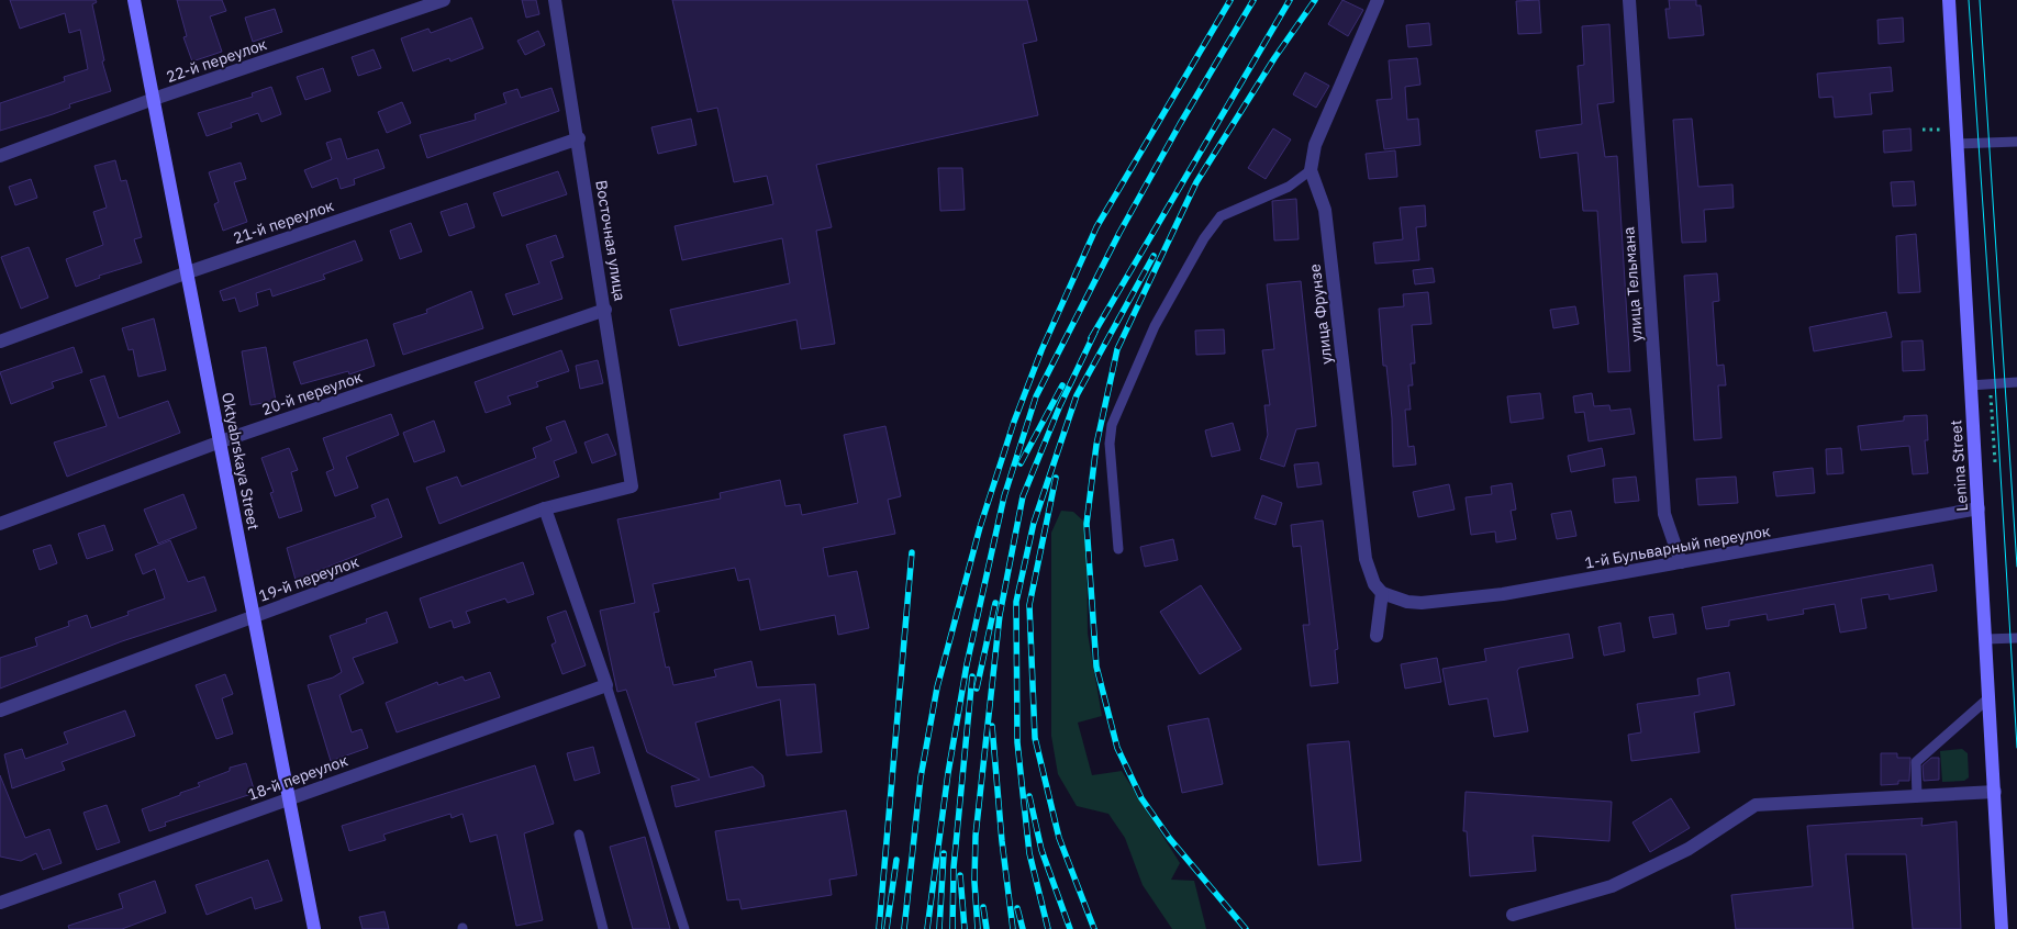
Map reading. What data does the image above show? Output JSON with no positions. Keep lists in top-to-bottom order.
{
  "streets": {
    "street": [
      "22-й переулок",
      "21-й переулок",
      "Восточная улица",
      "улица Тельмана",
      "улица Фрунзе",
      "20-й переулок",
      "Oktyabrskaya Street",
      "Lenina Street",
      "1-й Бульварный переулок",
      "19-й переулок",
      "18-й переулок"
    ]
  },
  "crossings": [
    ["22-й переулок", "Oktyabrskaya Street"],
    ["21-й переулок", "Восточная улица"],
    ["21-й переулок", "Oktyabrskaya Street"],
    ["Восточная улица", "20-й переулок"],
    ["Восточная улица", "19-й переулок"],
    ["улица Тельмана", "1-й Бульварный переулок"],
    ["улица Фрунзе", "1-й Бульварный переулок"],
    ["20-й переулок", "Oktyabrskaya Street"],
    ["Oktyabrskaya Street", "19-й переулок"],
    ["Oktyabrskaya Street", "18-й переулок"],
    ["Lenina Street", "1-й Бульварный переулок"]
  ]
}
